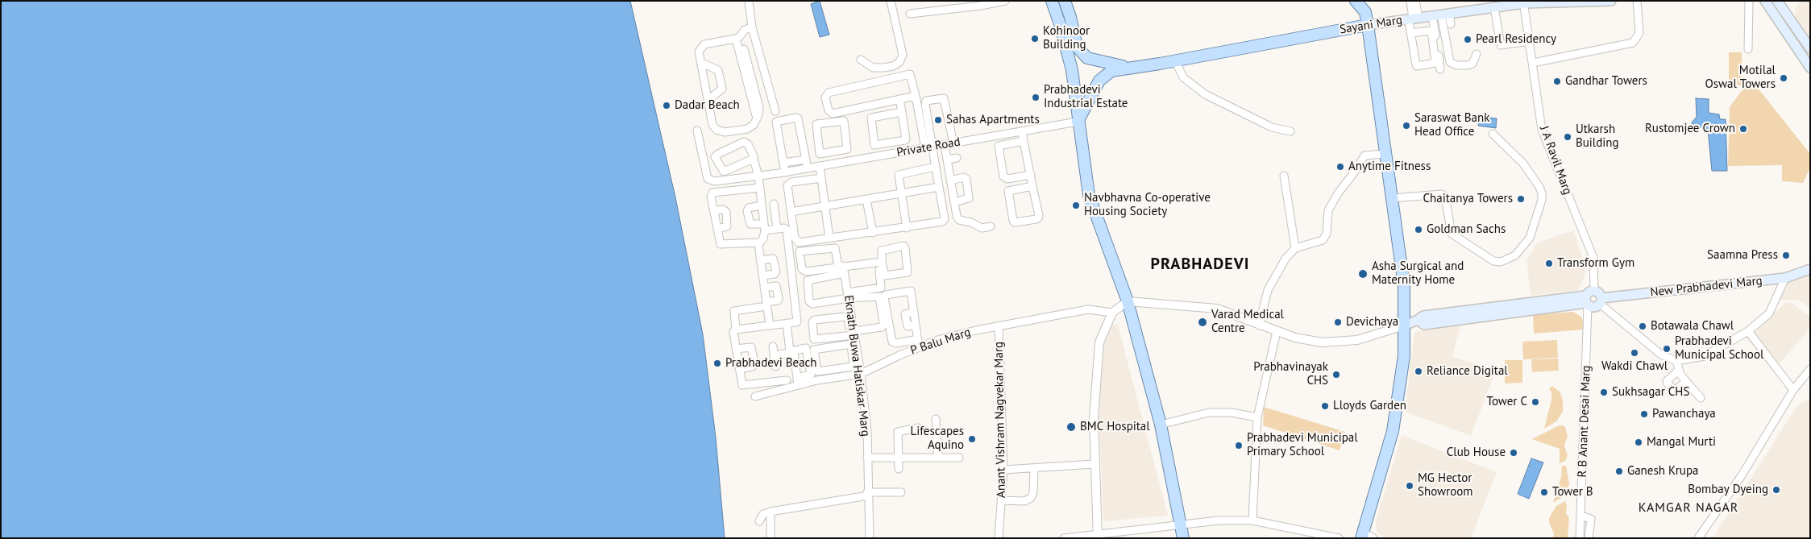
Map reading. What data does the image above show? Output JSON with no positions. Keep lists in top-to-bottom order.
{
  "streets": {
    "main road": ["Sayani Marg", "New Prabhadevi Marg"],
    "street": [
      "Private Road",
      "J A Ravil Marg",
      "P Balu Marg",
      "Eknath Buwa Hatiskar Marg",
      "Anant Vishram Nagvekar Marg",
      "R B Anant Desai Marg"
    ]
  },
  "crossings": [
    ["Sayani Marg", "Private Road"],
    ["Sayani Marg", "J A Ravil Marg"],
    ["J A Ravil Marg", "New Prabhadevi Marg"],
    ["J A Ravil Marg", "R B Anant Desai Marg"],
    ["New Prabhadevi Marg", "R B Anant Desai Marg"],
    ["P Balu Marg", "Eknath Buwa Hatiskar Marg"],
    ["P Balu Marg", "Anant Vishram Nagvekar Marg"]
  ],
  "districts": ["PRABHADEVI", "KAMGAR NAGAR"],
  "places": [
    "Kohinoor Building",
    "Pearl Residency",
    "Motilal Oswal Towers",
    "Gandhar Towers",
    "Prabhadevi Industrial Estate",
    "Dadar Beach",
    "Sahas Apartments",
    "Saraswat Bank Head Office",
    "Rustomjee Crown",
    "Utkarsh Building",
    "Anytime Fitness",
    "Chaitanya Towers",
    "Navbhavna Co-operative Housing Society",
    "Goldman Sachs",
    "Saamna Press",
    "Transform Gym",
    "Asha Surgical and Maternity Home",
    "Varad Medical Centre",
    "Devichaya",
    "Botawala Chawl",
    "Prabhadevi Municipal School",
    "Wakdi Chawl",
    "Prabhadevi Beach",
    "Reliance Digital",
    "Prabhavinayak CHS",
    "Sukhsagar CHS",
    "Tower C",
    "Lloyds Garden",
    "Pawanchaya",
    "BMC Hospital",
    "Lifescapes Aquino",
    "Mangal Murti",
    "Prabhadevi Municipal Primary School",
    "Club House",
    "Ganesh Krupa",
    "MG Hector Showroom",
    "Bombay Dyeing",
    "Tower B"
  ]
}
